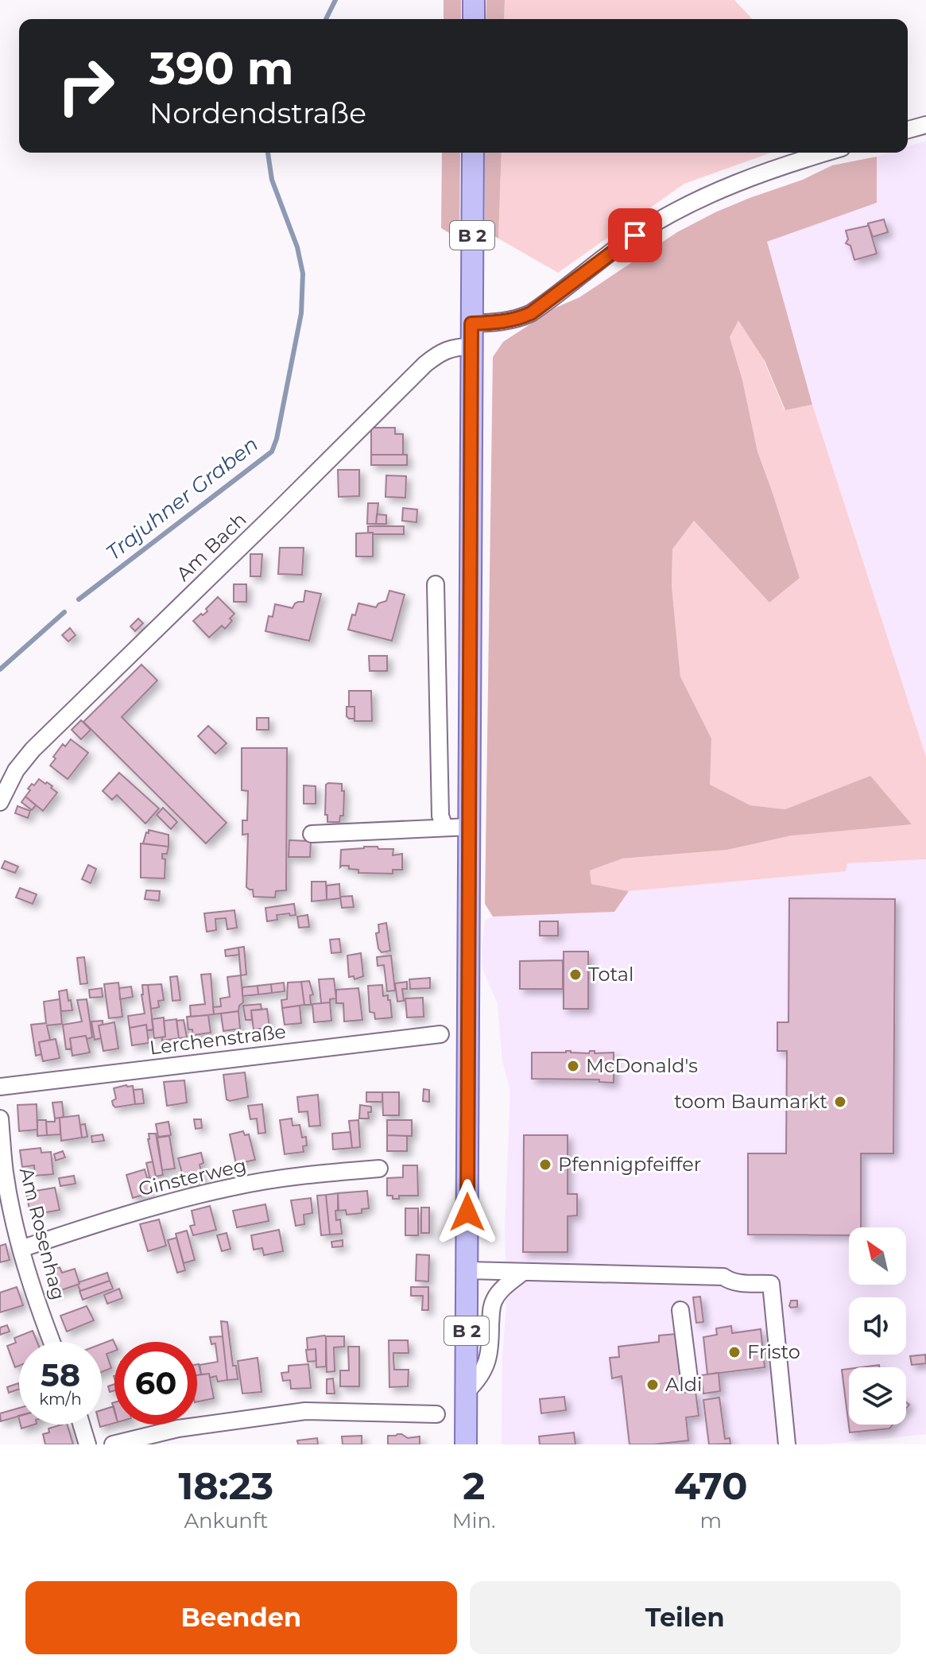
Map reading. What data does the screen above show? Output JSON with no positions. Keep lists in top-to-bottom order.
{
  "streets": {
    "main road": ["B 2"],
    "street": [
      "Am Bach",
      "Lerchenstraße",
      "Ginsterweg",
      "Am Rosenhag"
    ]
  },
  "crossings": [
    ["B 2", "Am Bach"],
    ["Ginsterweg", "Am Rosenhag"]
  ],
  "water": ["Trajuhner Graben"],
  "places": [
    "Total",
    "McDonald's",
    "toom Baumarkt",
    "Pfennigpfeiffer",
    "Fristo",
    "Aldi"
  ],
  "north": "top left",
  "page": {
    "turn": ["390 m", "Nordendstraße"],
    "speed": "58 km/h",
    "limit": "60",
    "eta": [
      "18:23",
      "Ankunft",
      "2",
      "Min.",
      "470",
      "m"
    ],
    "buttons": ["Beenden", "Teilen"]
  }
}
